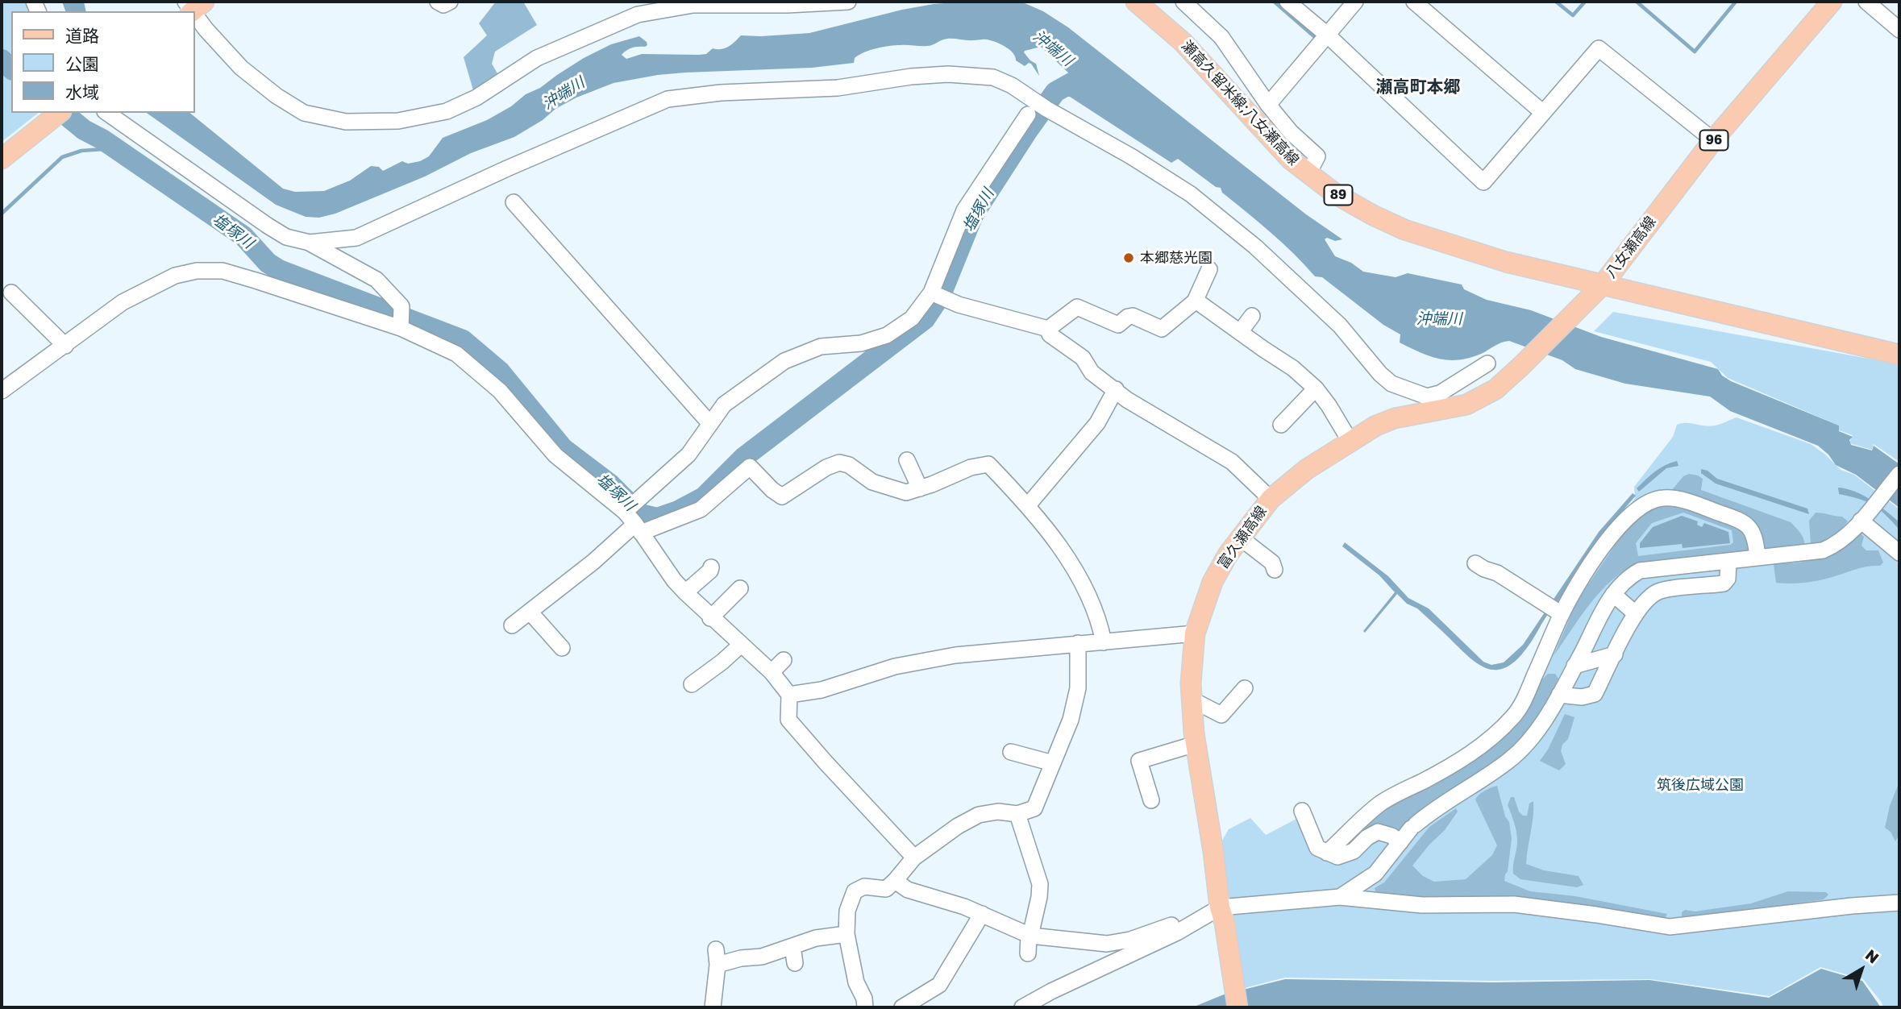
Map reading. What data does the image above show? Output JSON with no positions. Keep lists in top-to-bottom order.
{
  "streets": {
    "main road": [
      "瀬高久留米線;八女瀬高線",
      "96",
      "89",
      "八女瀬高線",
      "富久瀬高線"
    ]
  },
  "crossings": [
    ["瀬高久留米線;八女瀬高線", "八女瀬高線"],
    ["瀬高久留米線;八女瀬高線", "富久瀬高線"],
    ["八女瀬高線", "富久瀬高線"]
  ],
  "districts": ["瀬高町本郷"],
  "water": ["沖端川", "塩塚川"],
  "parks": ["筑後広域公園"],
  "places": ["本郷慈光園"],
  "legend": ["道路", "公園", "水域"],
  "north": "top right"
}
